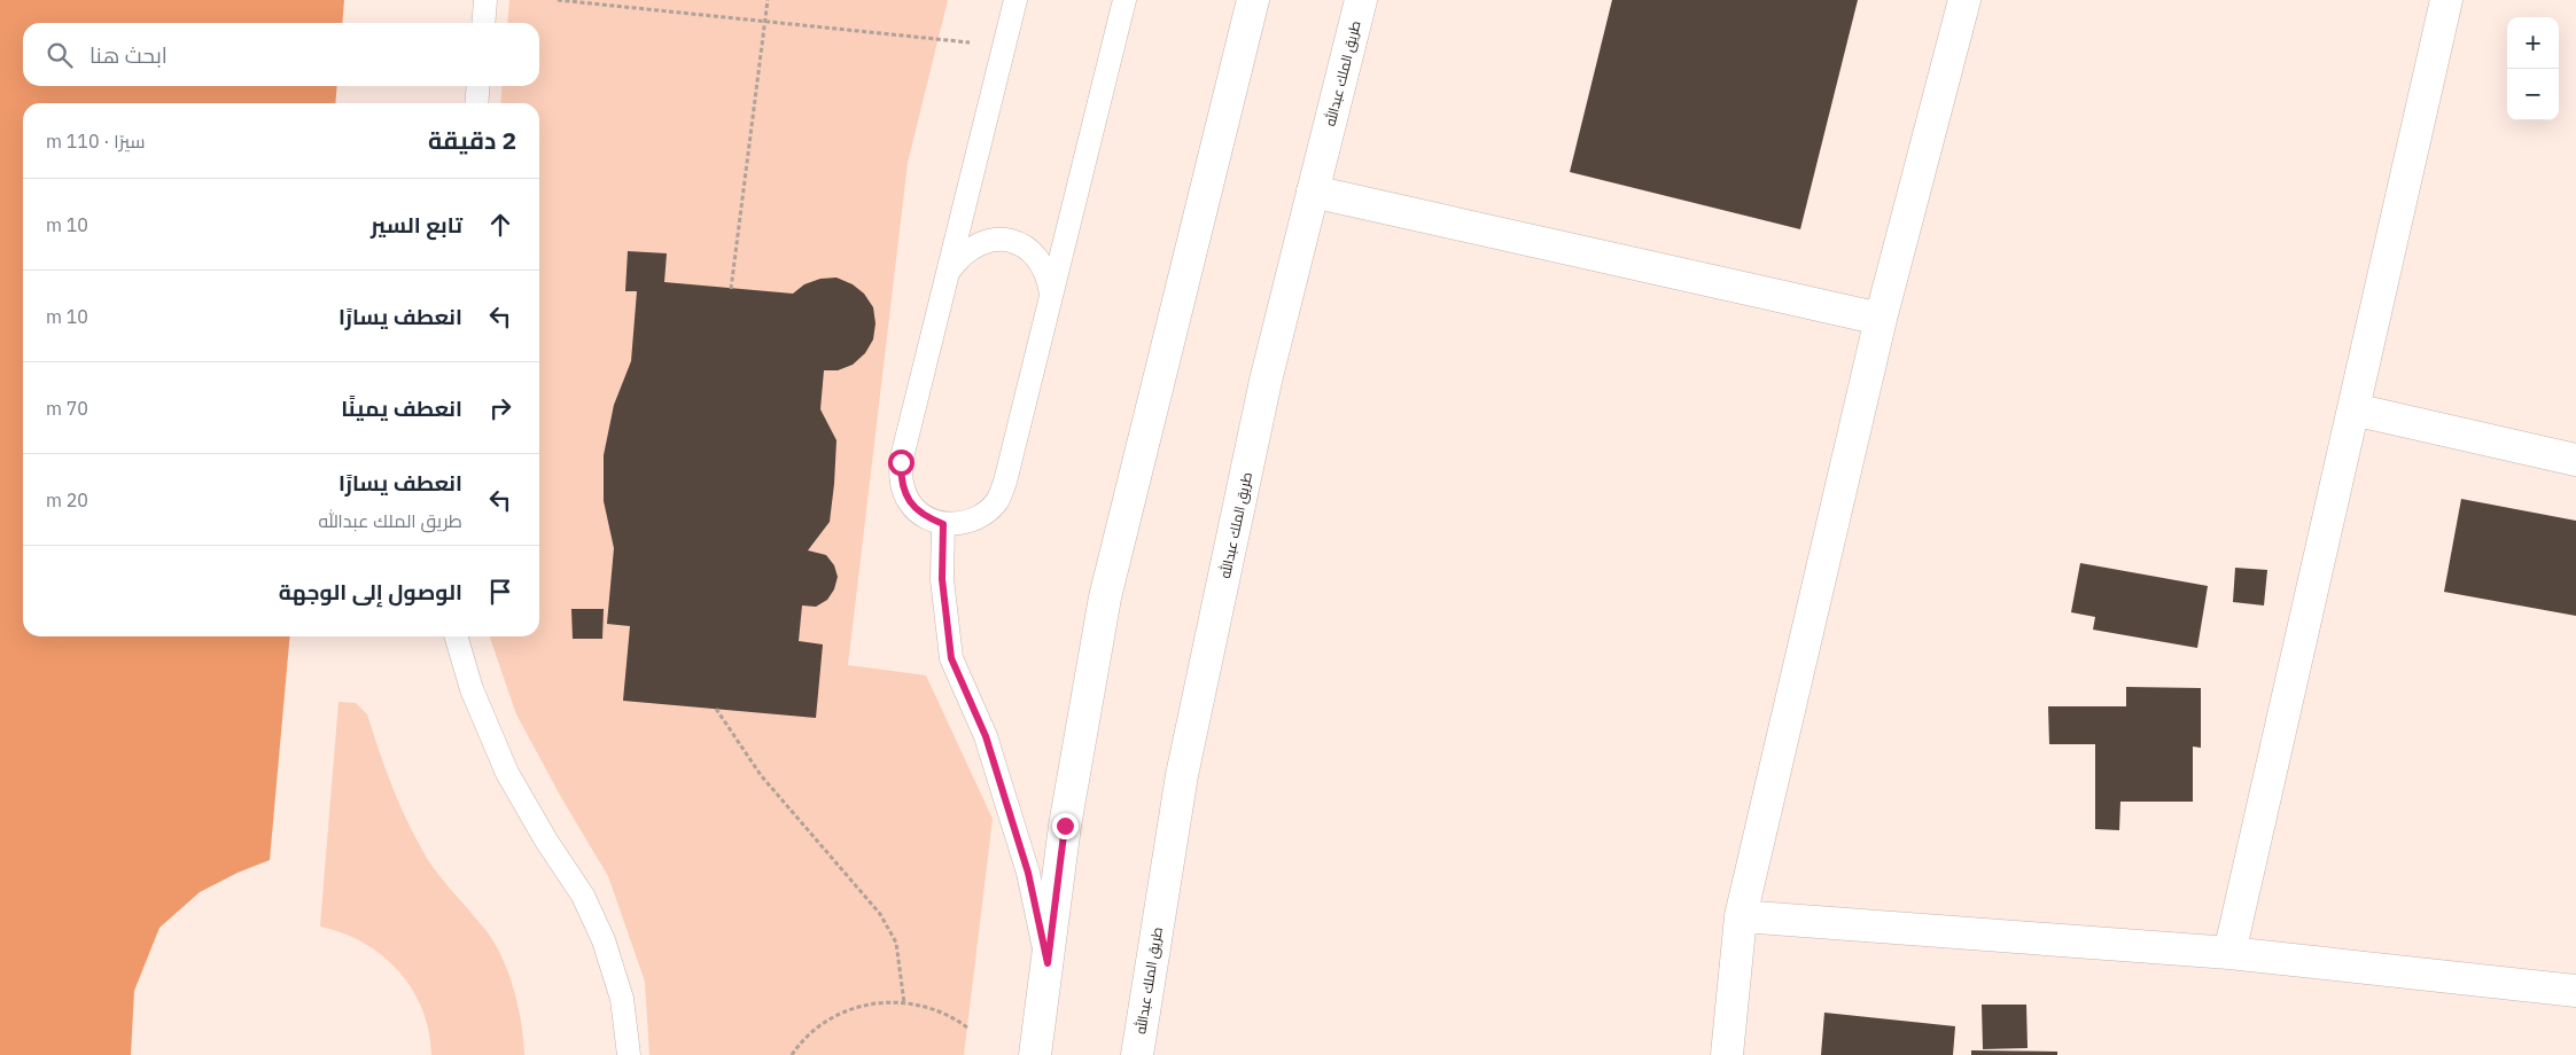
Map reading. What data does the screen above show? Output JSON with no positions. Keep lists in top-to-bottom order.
{
  "streets": {
    "street": ["طريق الملك عبدالله"]
  },
  "page": {
    "map_buttons": ["+", "−"],
    "search": "ابحث هنا",
    "heading": ["2 دقيقة", "سيرًا · 110 m"],
    "list": [
      ["تابع السير", "10 m"],
      ["انعطف يسارًا", "10 m"],
      ["انعطف يمينًا", "70 m"],
      ["انعطف يسارًا", "طريق الملك عبدالله", "20 m"],
      "الوصول إلى الوجهة"
    ]
  }
}
